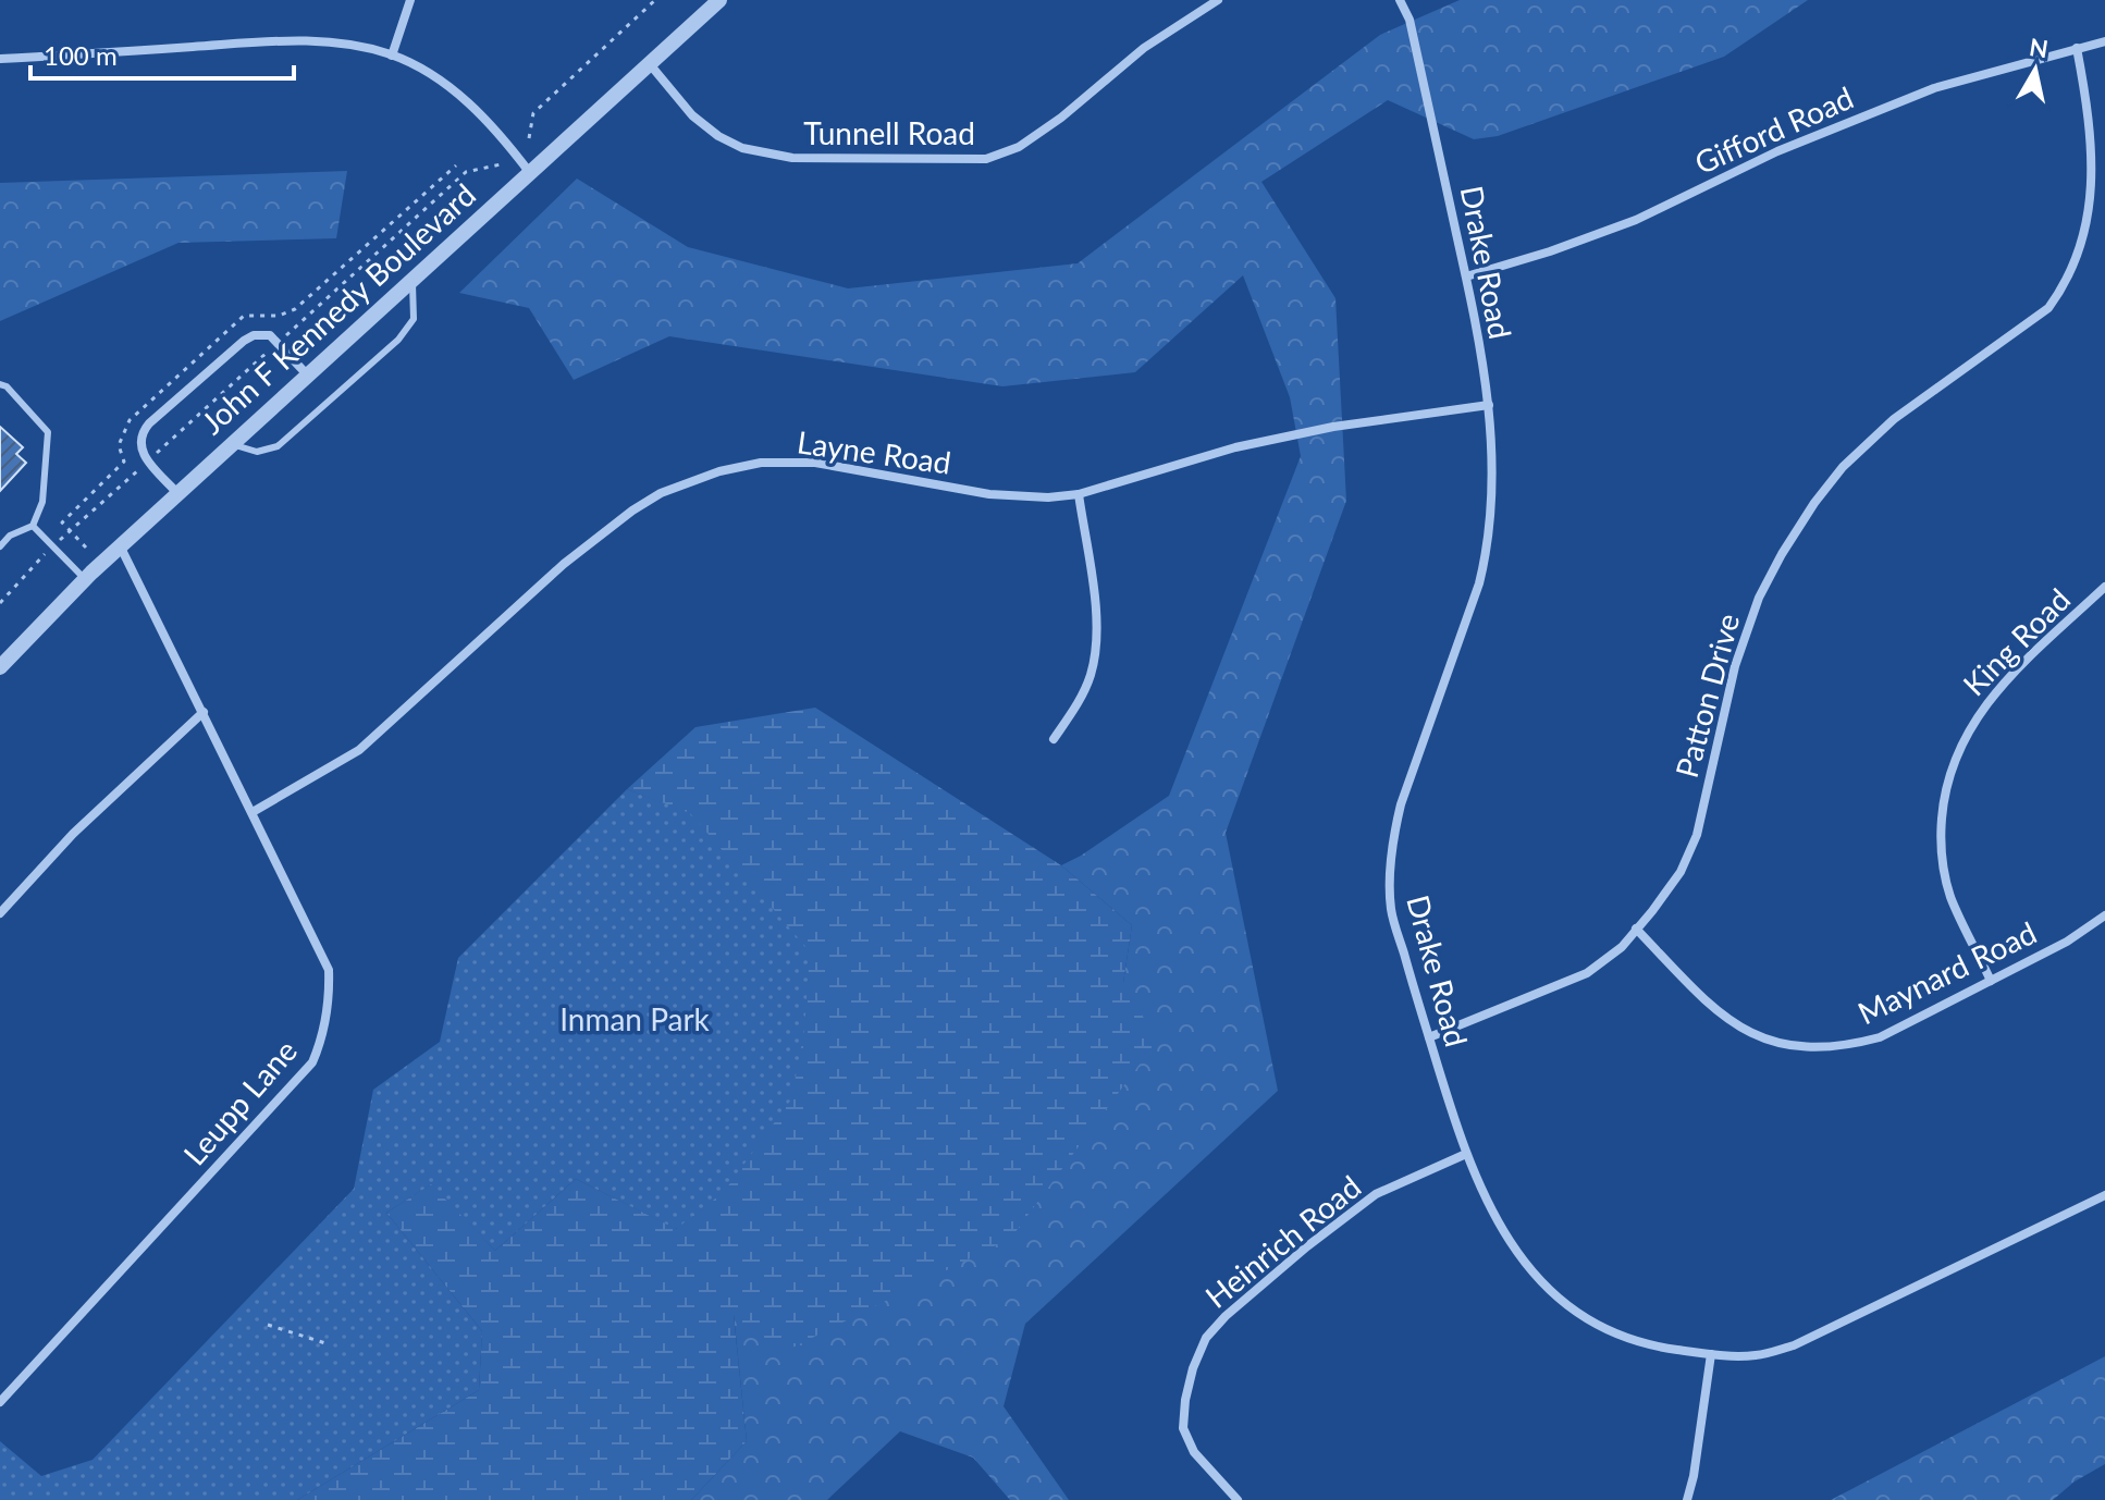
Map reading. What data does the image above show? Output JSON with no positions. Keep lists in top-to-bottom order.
{
  "streets": {
    "street": [
      "Gifford Road",
      "Tunnell Road",
      "Drake Road",
      "John F Kennedy Boulevard",
      "Layne Road",
      "King Road",
      "Patton Drive",
      "Maynard Road",
      "Leupp Lane",
      "Heinrich Road"
    ]
  },
  "crossings": [
    ["Gifford Road", "Drake Road"],
    ["Tunnell Road", "John F Kennedy Boulevard"],
    ["Drake Road", "Layne Road"],
    ["Drake Road", "Patton Drive"],
    ["Drake Road", "Heinrich Road"],
    ["John F Kennedy Boulevard", "Leupp Lane"],
    ["Layne Road", "Leupp Lane"],
    ["King Road", "Maynard Road"],
    ["Patton Drive", "Maynard Road"]
  ],
  "parks": ["Inman Park"],
  "scale_bar": "100 m",
  "north": "top"
}
